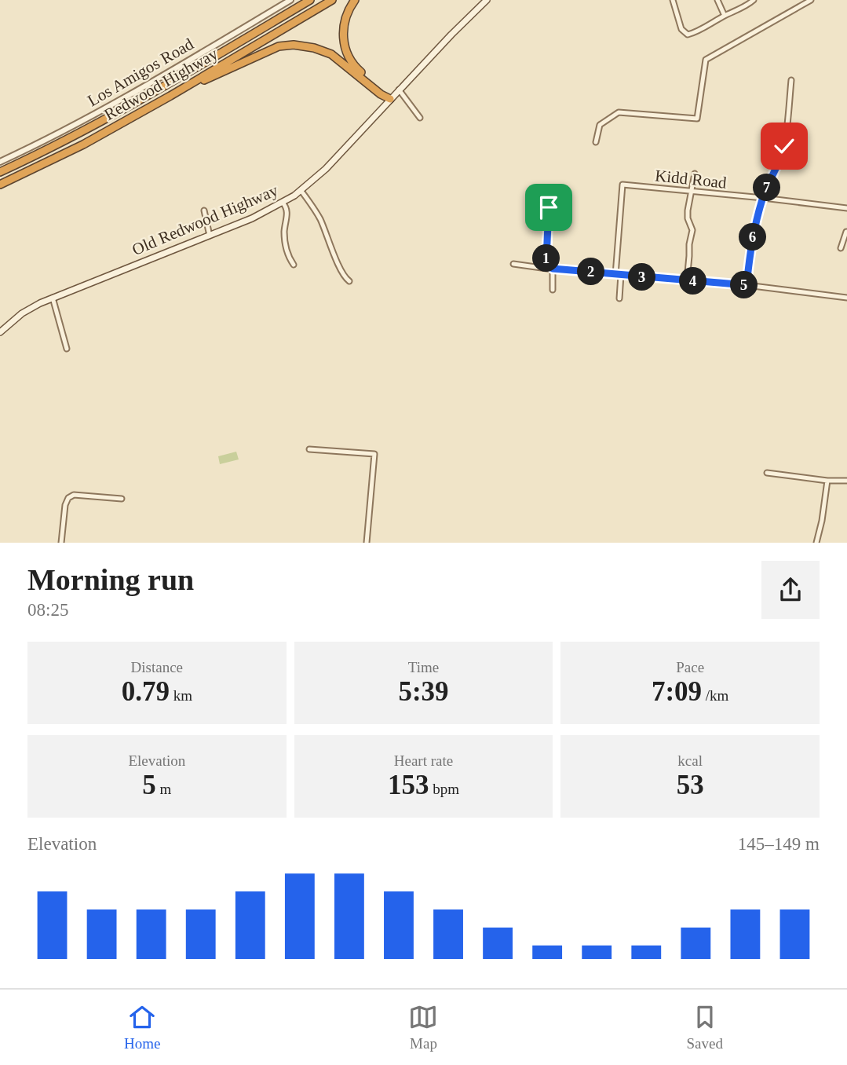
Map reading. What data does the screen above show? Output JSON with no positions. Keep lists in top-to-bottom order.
{
  "streets": {
    "highway": ["Redwood Highway"],
    "main road": ["Old Redwood Highway"],
    "street": ["Los Amigos Road", "Kidd Road"]
  },
  "page": {
    "pins": [
      "7",
      "6",
      "1",
      "2",
      "3",
      "4",
      "5"
    ],
    "heading": ["Morning run", "08:25"],
    "stats": [
      ["Distance", "0.79 km"],
      ["Time", "5:39"],
      ["Pace", "7:09 /km"],
      ["Elevation", "5 m"],
      ["Heart rate", "153 bpm"],
      ["kcal", "53"]
    ],
    "chart": ["Elevation", "145–149 m"],
    "tabs": ["Home", "Map", "Saved"]
  }
}
